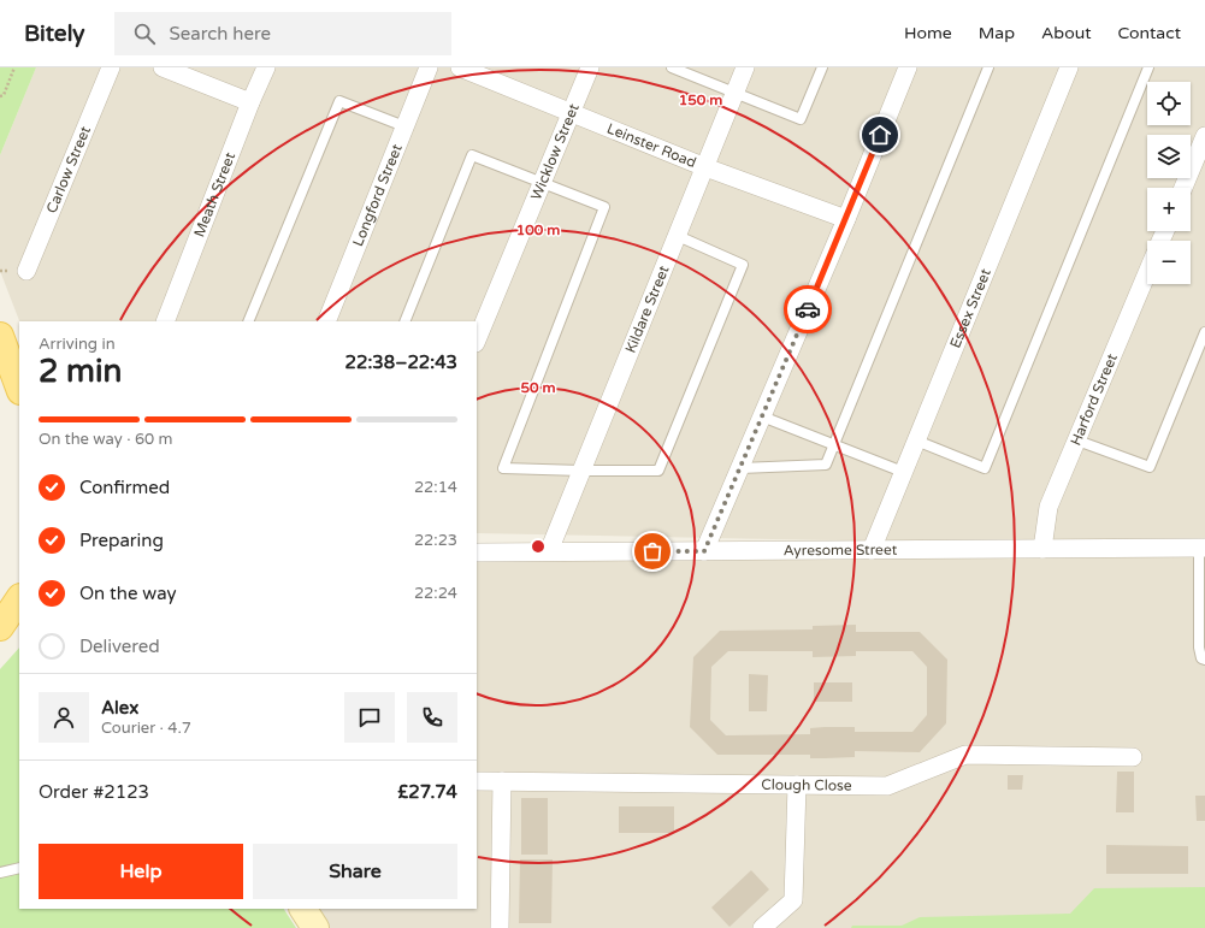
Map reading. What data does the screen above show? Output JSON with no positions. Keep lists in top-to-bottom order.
{
  "streets": {
    "street": [
      "Leinster Road",
      "Wicklow Street",
      "Carlow Street",
      "Meath Street",
      "Longford Street",
      "Essex Street",
      "Kildare Street",
      "Harford Street",
      "Ayresome Street",
      "Clough Close"
    ]
  },
  "crossings": [
    ["Leinster Road", "Wicklow Street"],
    ["Leinster Road", "Kildare Street"],
    ["Essex Street", "Ayresome Street"],
    ["Kildare Street", "Ayresome Street"],
    ["Harford Street", "Ayresome Street"]
  ],
  "page": {
    "header": "Bitely",
    "search": "Search here",
    "nav": [
      "Home",
      "Map",
      "About",
      "Contact"
    ],
    "map_buttons": ["+", "−"],
    "heading": ["2 min", "Arriving in", "22:38–22:43"],
    "panel": [
      "Alex",
      "Courier · 4.7",
      "Order #2123",
      "£27.74"
    ],
    "bar": "On the way · 60 m",
    "list": [
      ["Confirmed", "22:14"],
      ["Preparing", "22:23"],
      ["On the way", "22:24"],
      "Delivered"
    ],
    "buttons": ["Help", "Share"]
  },
  "rings": ["150 m", "100 m", "50 m"]
}
